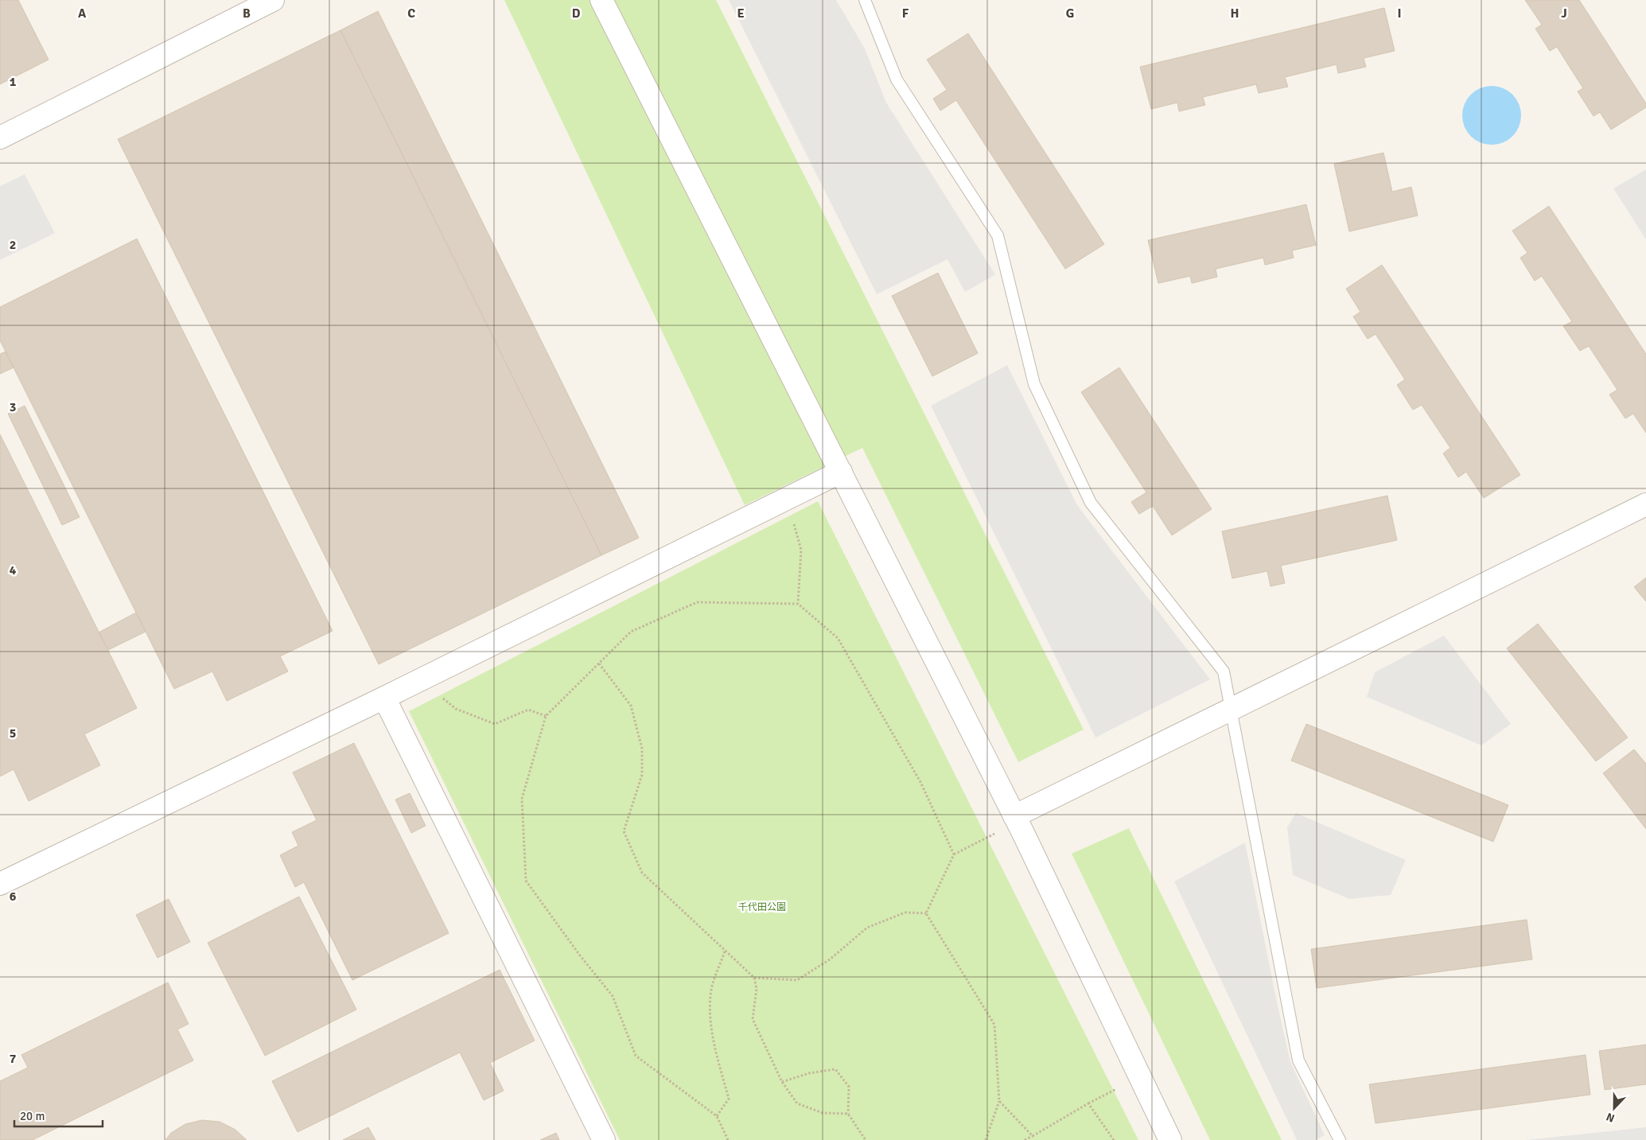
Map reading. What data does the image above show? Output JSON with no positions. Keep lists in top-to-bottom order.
{
  "parks": ["千代田公園"],
  "scale_bar": "20 m",
  "north": "bottom",
  "grid": {
    "columns": [
      "A",
      "B",
      "C",
      "D",
      "E",
      "F",
      "G",
      "H",
      "I",
      "J"
    ],
    "rows": [
      "1",
      "2",
      "3",
      "4",
      "5",
      "6",
      "7"
    ]
  }
}
